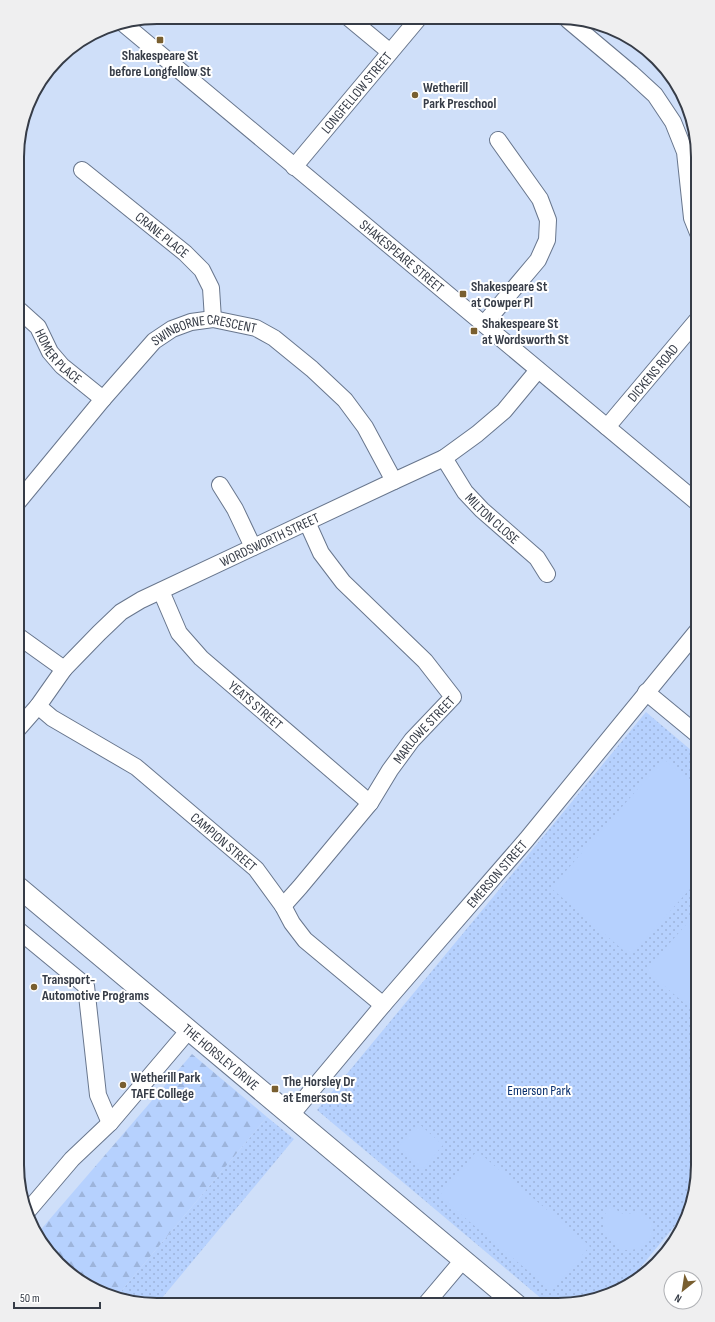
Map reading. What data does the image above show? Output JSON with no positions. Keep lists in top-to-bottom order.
{
  "streets": {
    "main road": ["THE HORSLEY DRIVE"],
    "street": [
      "LONGFELLOW STREET",
      "CRANE PLACE",
      "SHAKESPEARE STREET",
      "SWINBORNE CRESCENT",
      "HOMER PLACE",
      "DICKENS ROAD",
      "MILTON CLOSE",
      "WORDSWORTH STREET",
      "YEATS STREET",
      "MARLOWE STREET",
      "CAMPION STREET",
      "EMERSON STREET"
    ]
  },
  "crossings": [
    ["LONGFELLOW STREET", "SHAKESPEARE STREET"],
    ["CRANE PLACE", "SWINBORNE CRESCENT"],
    ["SHAKESPEARE STREET", "DICKENS ROAD"],
    ["SHAKESPEARE STREET", "WORDSWORTH STREET"],
    ["SWINBORNE CRESCENT", "HOMER PLACE"],
    ["SWINBORNE CRESCENT", "WORDSWORTH STREET"],
    ["MILTON CLOSE", "WORDSWORTH STREET"],
    ["WORDSWORTH STREET", "YEATS STREET"],
    ["WORDSWORTH STREET", "MARLOWE STREET"],
    ["WORDSWORTH STREET", "CAMPION STREET"],
    ["YEATS STREET", "MARLOWE STREET"],
    ["MARLOWE STREET", "CAMPION STREET"],
    ["CAMPION STREET", "EMERSON STREET"],
    ["EMERSON STREET", "THE HORSLEY DRIVE"]
  ],
  "parks": ["Emerson Park"],
  "places": {
    "transit": [
      "Shakespeare St before Longfellow St",
      "Shakespeare St at Cowper Pl",
      "Shakespeare St at Wordsworth St",
      "The Horsley Dr at Emerson St"
    ],
    "other": ["Wetherill Park Preschool", "Transport- Automotive Programs", "Wetherill Park TAFE College"]
  },
  "scale_bar": "50 m",
  "north": "bottom left"
}
